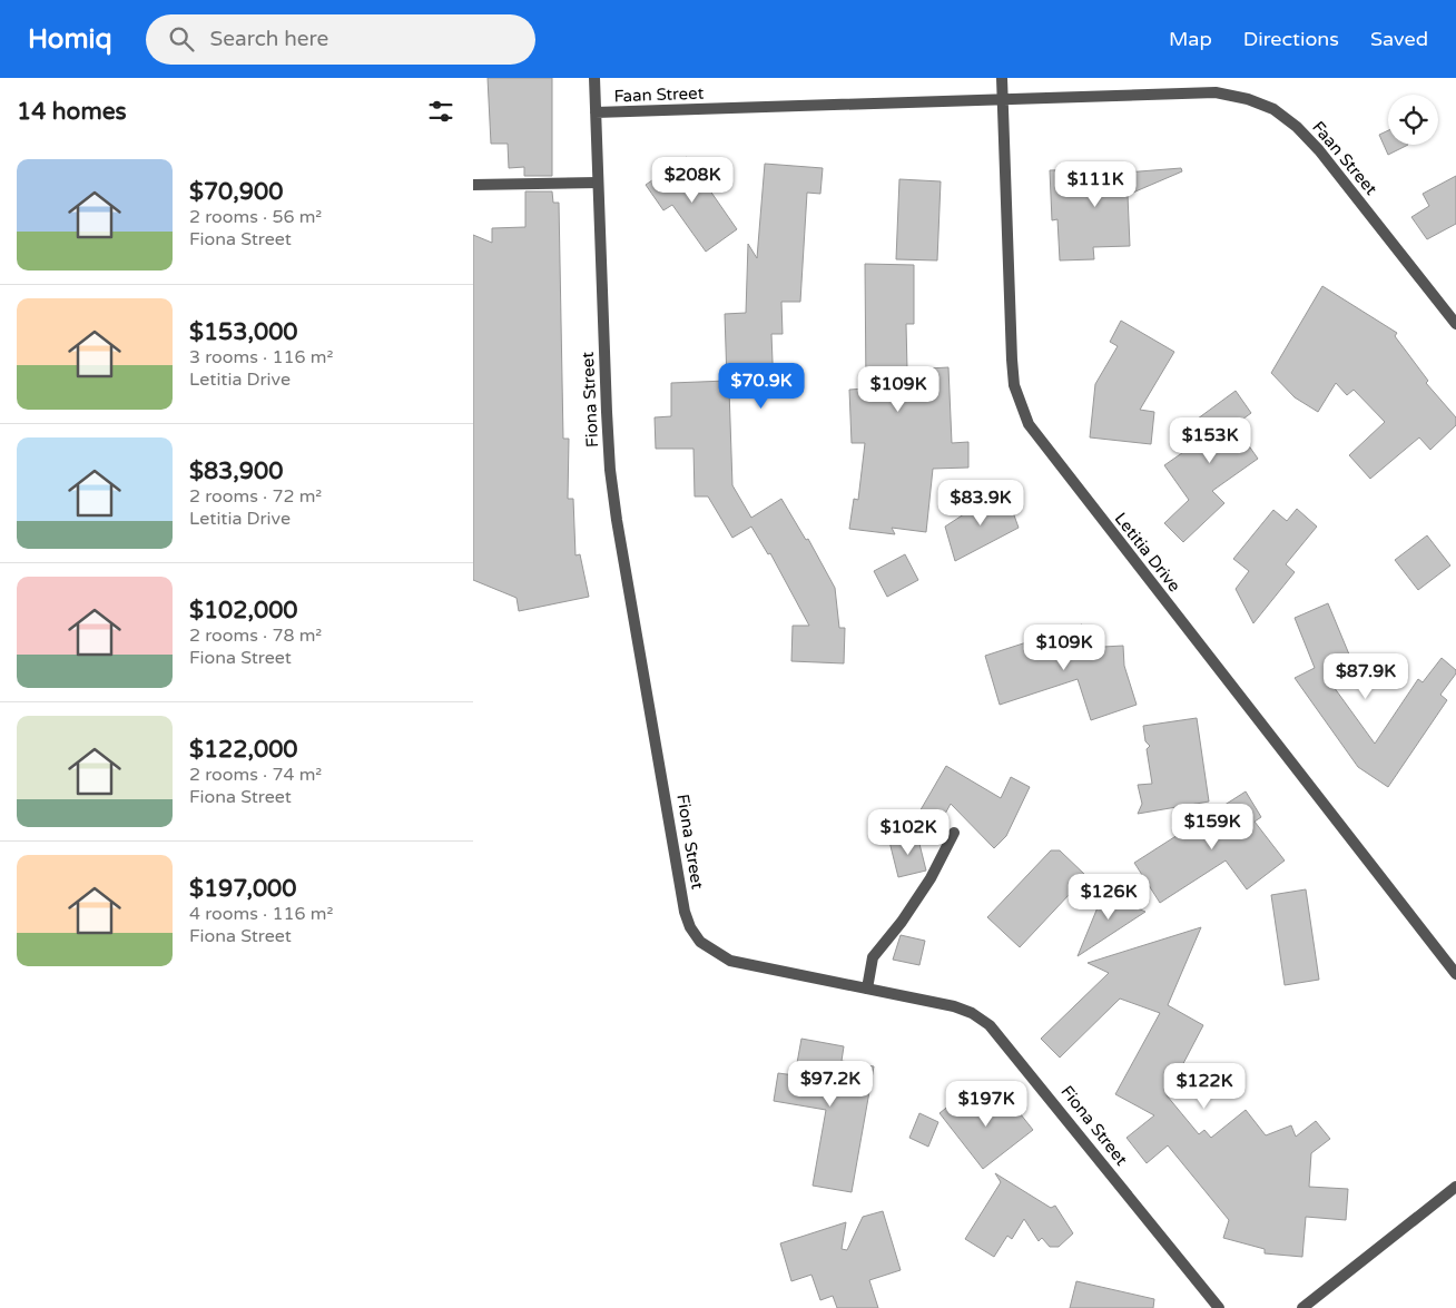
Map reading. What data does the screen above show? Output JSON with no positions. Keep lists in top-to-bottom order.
{
  "streets": {
    "street": ["Faan Street", "Fiona Street", "Letitia Drive"]
  },
  "crossings": [
    ["Faan Street", "Fiona Street"],
    ["Faan Street", "Letitia Drive"]
  ],
  "page": {
    "header": "Homiq",
    "search": "Search here",
    "nav": ["Map", "Directions", "Saved"],
    "heading": "14 homes",
    "list": [
      {
        "name": "$70,900",
        "note": "2 rooms · 56 m² · Fiona Street"
      },
      {
        "name": "$153,000",
        "note": "3 rooms · 116 m² · Letitia Drive"
      },
      {
        "name": "$83,900",
        "note": "2 rooms · 72 m² · Letitia Drive"
      },
      {
        "name": "$102,000",
        "note": "2 rooms · 78 m² · Fiona Street"
      },
      {
        "name": "$122,000",
        "note": "2 rooms · 74 m² · Fiona Street"
      },
      {
        "name": "$197,000",
        "note": "4 rooms · 116 m² · Fiona Street"
      }
    ],
    "price": [
      "$208K",
      "$111K",
      "$70.9K",
      "$109K",
      "$153K",
      "$83.9K",
      "$109K",
      "$87.9K",
      "$159K",
      "$102K",
      "$126K",
      "$97.2K",
      "$122K",
      "$197K"
    ]
  }
}
